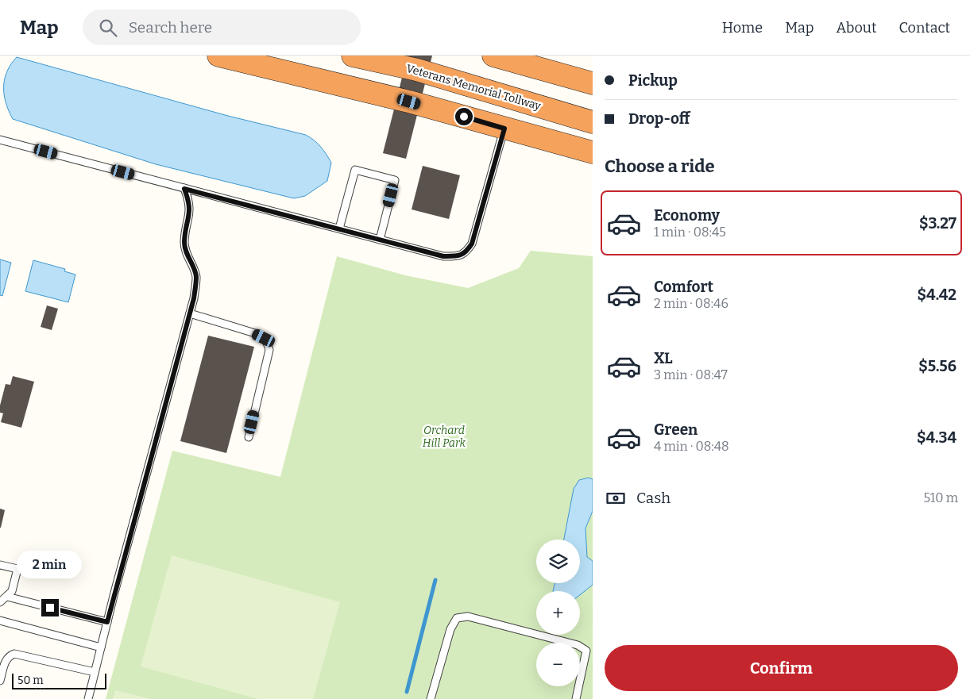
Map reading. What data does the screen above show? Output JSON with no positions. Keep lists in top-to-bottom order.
{
  "streets": {
    "highway": ["Veterans Memorial Tollway"]
  },
  "parks": ["Orchard Hill Park"],
  "scale_bar": "50 m",
  "page": {
    "header": "Map",
    "search": "Search here",
    "nav": [
      "Home",
      "Map",
      "About",
      "Contact"
    ],
    "banner": ["Pickup", "Drop-off"],
    "heading": "Choose a ride",
    "list": [
      {
        "name": "Economy",
        "note": "1 min · 08:45",
        "value": "$3.27"
      },
      {
        "name": "Comfort",
        "note": "2 min · 08:46",
        "value": "$4.42"
      },
      {
        "name": "XL",
        "note": "3 min · 08:47",
        "value": "$5.56"
      },
      {
        "name": "Green",
        "note": "4 min · 08:48",
        "value": "$4.34"
      }
    ],
    "pay": ["Cash", "510 m"],
    "map_buttons": ["+", "−"],
    "bubble": "2 min",
    "buttons": "Confirm",
    "scale": "50 m"
  }
}
